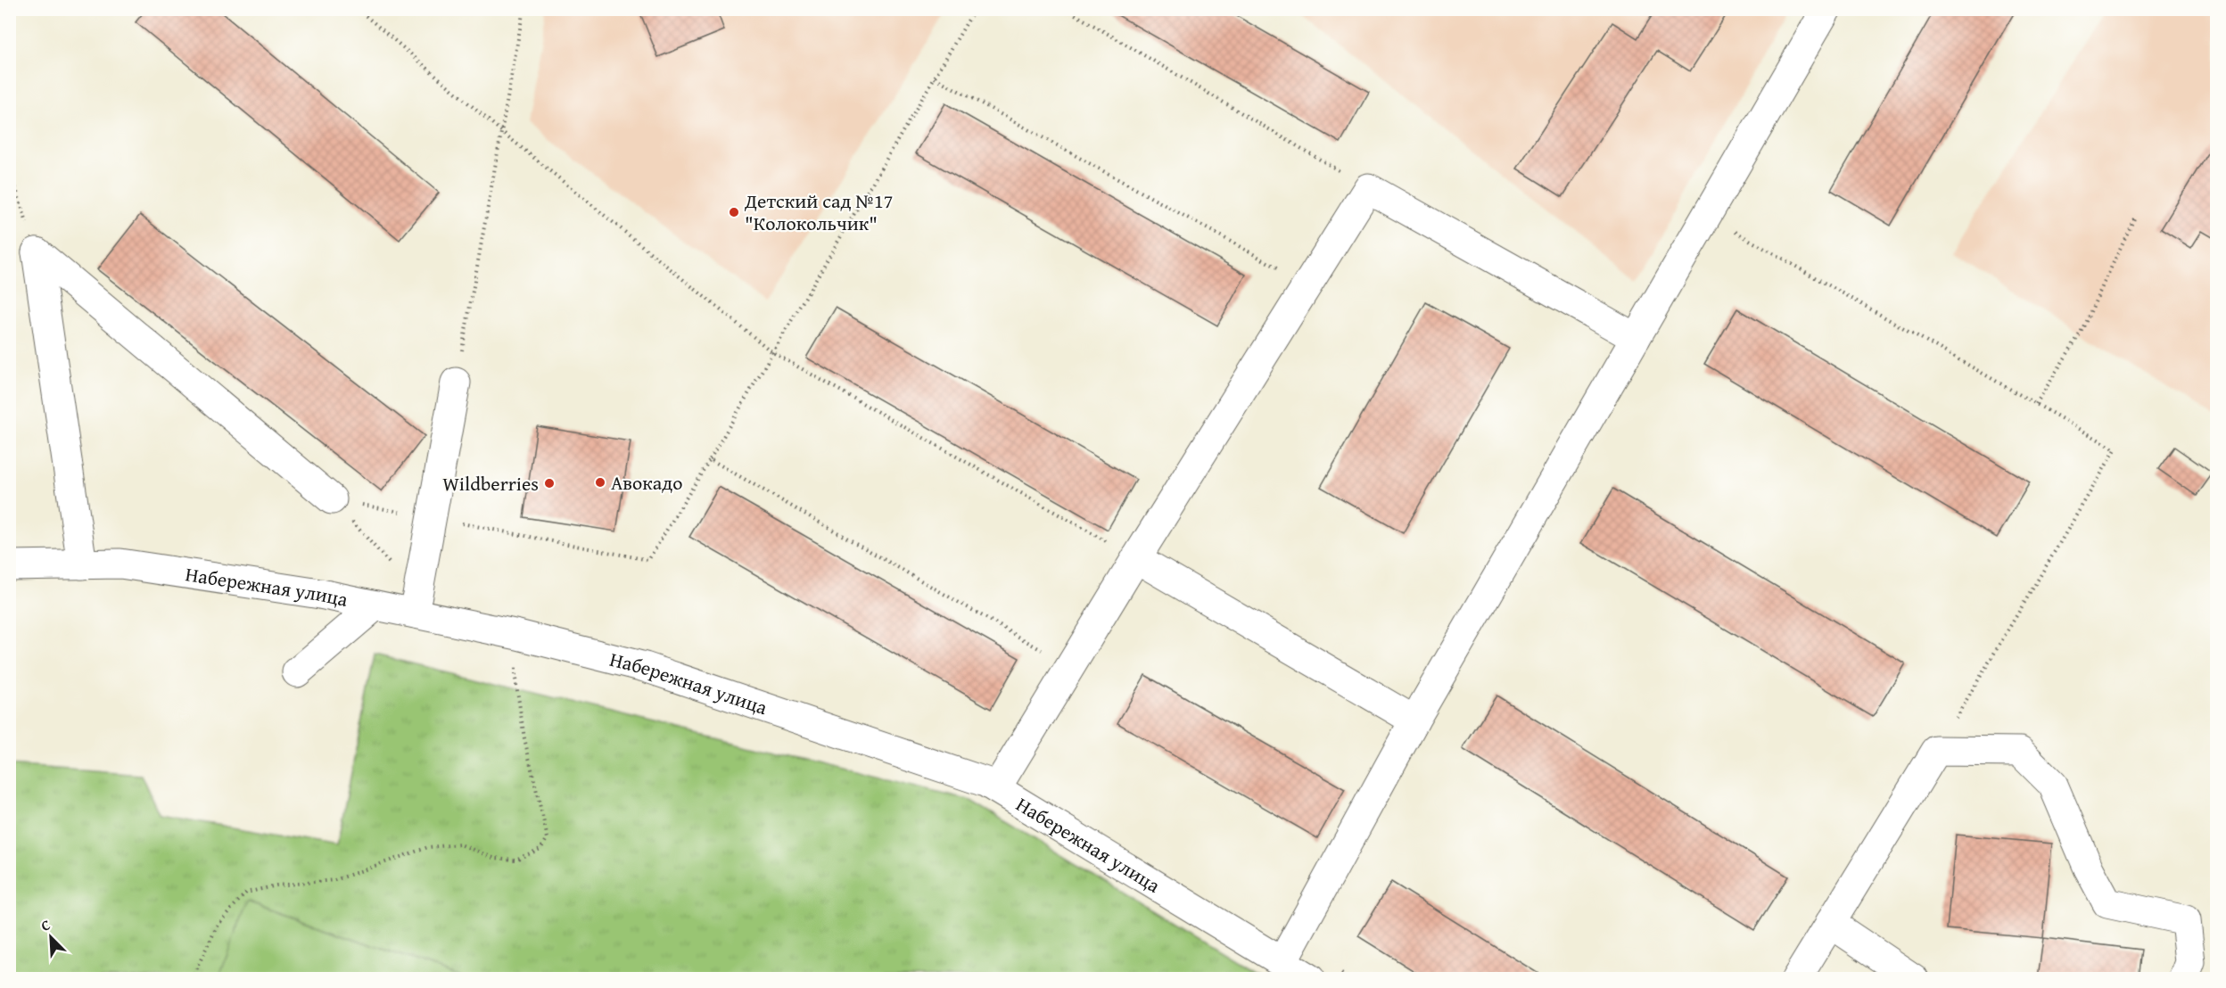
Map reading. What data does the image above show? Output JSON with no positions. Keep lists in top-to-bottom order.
{
  "streets": {
    "street": ["Набережная улица"]
  },
  "places": ["Детский сад №17 \"Колокольчик\"", "Авокадо", "Wildberries"],
  "north": "top left"
}
